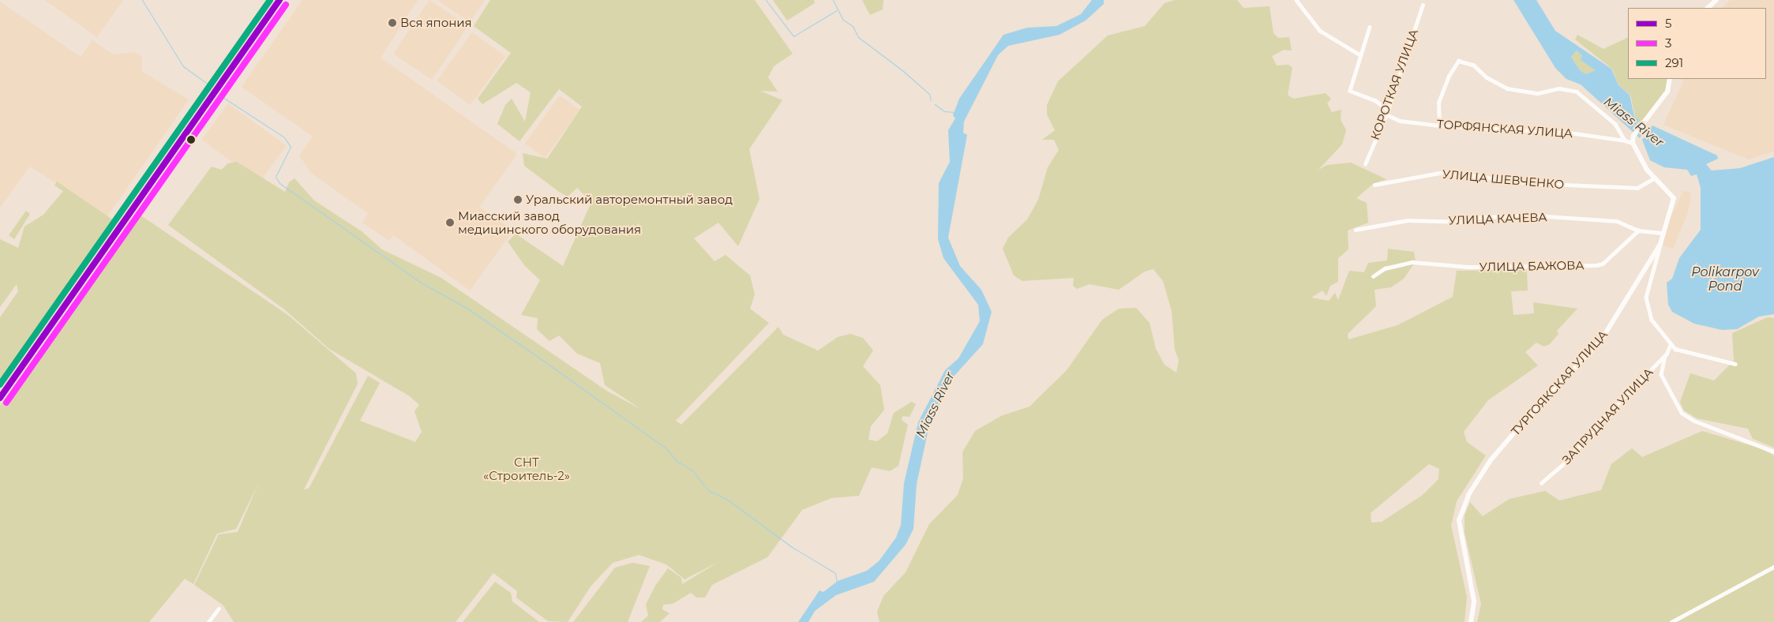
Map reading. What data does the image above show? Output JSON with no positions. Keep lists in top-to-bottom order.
{
  "streets": {
    "main road": ["ТУРГОЯКСКАЯ УЛИЦА"],
    "street": [
      "КОРОТКАЯ УЛИЦА",
      "ТОРФЯНСКАЯ УЛИЦА",
      "УЛИЦА ШЕВЧЕНКО",
      "УЛИЦА КАЧЕВА",
      "УЛИЦА БАЖОВА",
      "ЗАПРУДНАЯ УЛИЦА"
    ]
  },
  "crossings": [
    ["КОРОТКАЯ УЛИЦА", "ТОРФЯНСКАЯ УЛИЦА"],
    ["ТОРФЯНСКАЯ УЛИЦА", "ТУРГОЯКСКАЯ УЛИЦА"],
    ["УЛИЦА ШЕВЧЕНКО", "ТУРГОЯКСКАЯ УЛИЦА"],
    ["УЛИЦА КАЧЕВА", "УЛИЦА БАЖОВА"],
    ["УЛИЦА КАЧЕВА", "ТУРГОЯКСКАЯ УЛИЦА"]
  ],
  "water": ["Miass River", "Polikarpov Pond"],
  "parks": ["СНТ «Строитель-2»"],
  "places": ["Вся япония", "Уральский авторемонтный завод", "Миасский завод медицинского оборудования"],
  "lines": ["transit line 5", "transit line 291", "transit line 3"],
  "legend": ["5", "3", "291"]
}
